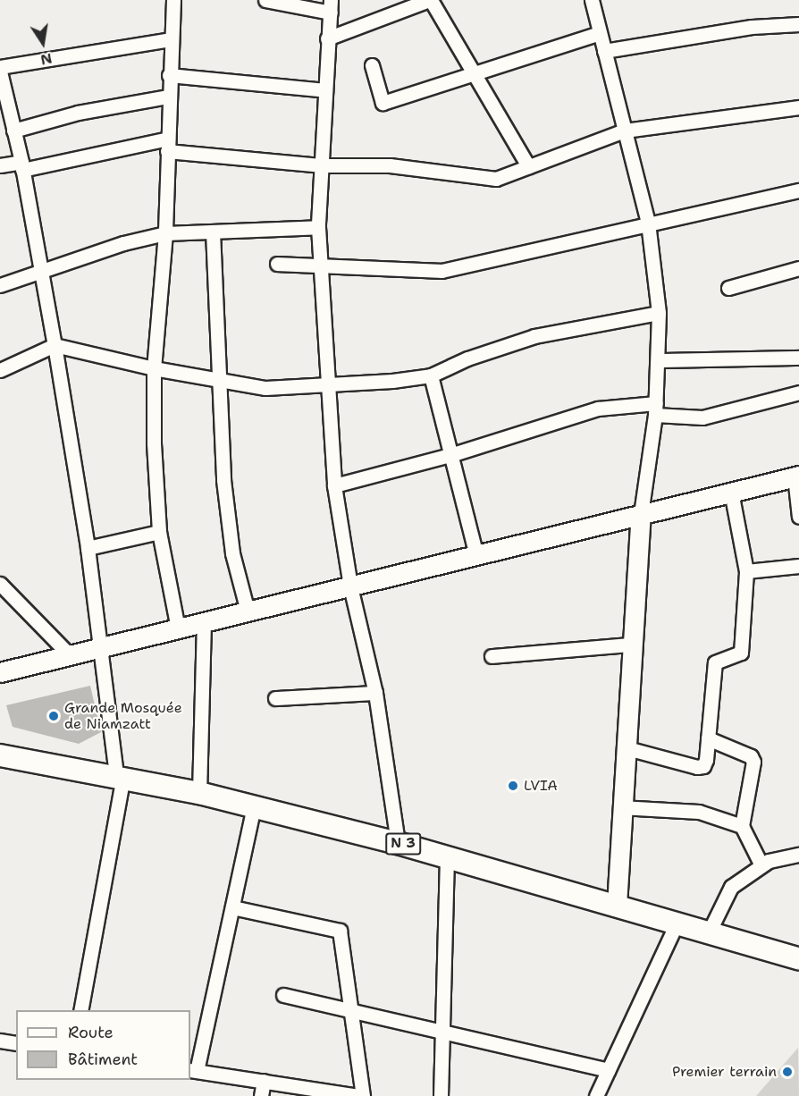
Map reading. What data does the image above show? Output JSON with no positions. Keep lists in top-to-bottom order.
{
  "streets": {
    "main road": ["N 3"]
  },
  "places": ["Grande Mosquée de Niamzatt", "LVIA", "Premier terrain"],
  "legend": ["Route", "Bâtiment"],
  "north": "bottom"
}
